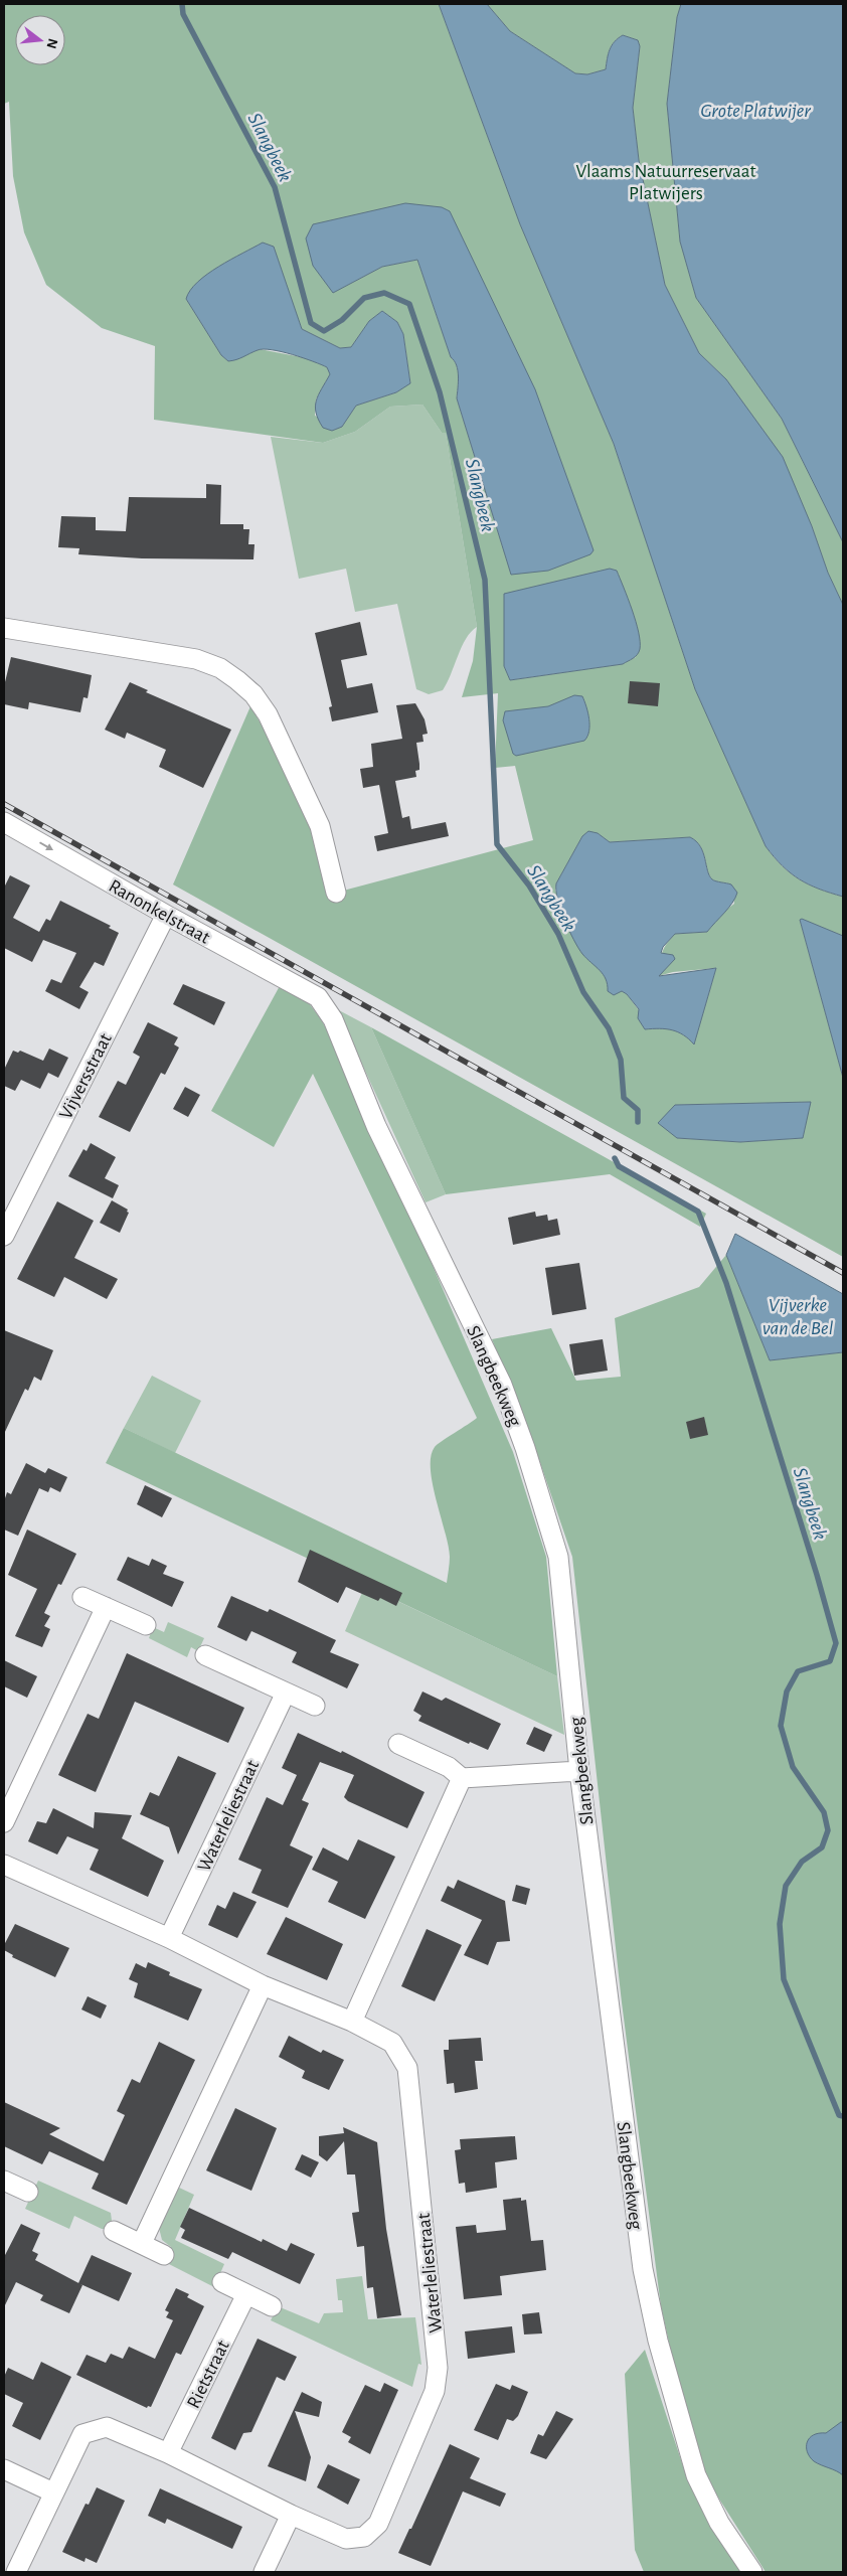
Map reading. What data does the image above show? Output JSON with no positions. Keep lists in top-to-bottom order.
{
  "streets": {
    "street": [
      "Ranonkelstraat",
      "Vijversstraat",
      "Slangbeekweg",
      "Waterleliestraat",
      "Rietstraat"
    ]
  },
  "crossings": [
    ["Ranonkelstraat", "Vijversstraat"],
    ["Ranonkelstraat", "Slangbeekweg"]
  ],
  "one_way": ["Ranonkelstraat"],
  "water": ["Grote Platwijer", "Slangbeek", "Vijverke van de Bel"],
  "parks": ["Vlaams Natuurreservaat Platwijers"],
  "north": "right"
}
